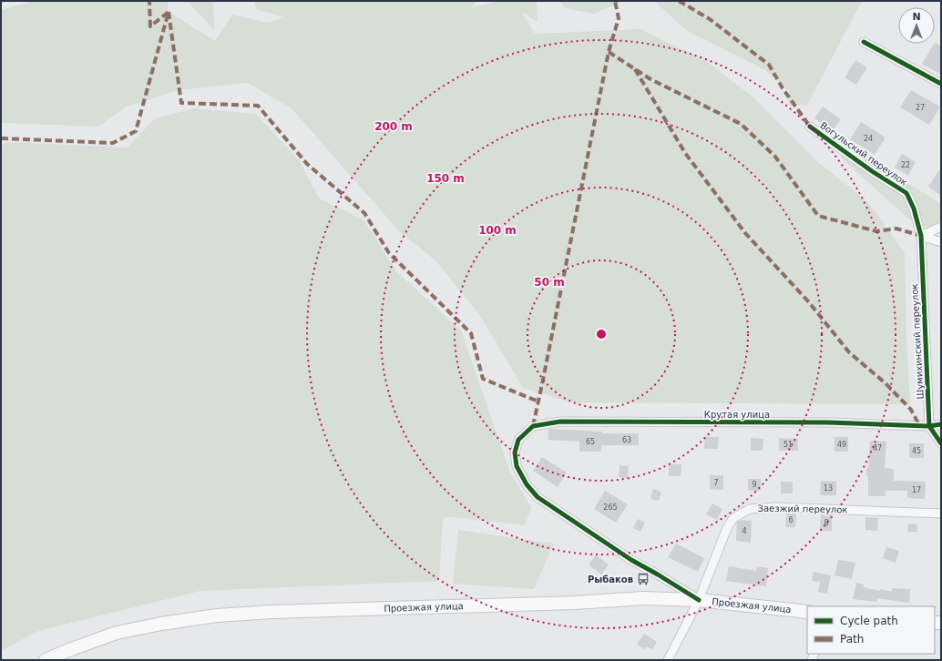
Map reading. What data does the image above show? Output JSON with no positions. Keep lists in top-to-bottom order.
{
  "streets": {
    "main road": ["Проезжая улица"],
    "street": [
      "Вогульский переулок",
      "Шумихинский переулок",
      "Крутая улица",
      "Заезжий переулок"
    ]
  },
  "crossings": [
    ["Вогульский переулок", "Шумихинский переулок"],
    ["Шумихинский переулок", "Крутая улица"],
    ["Крутая улица", "Заезжий переулок"],
    ["Крутая улица", "Проезжая улица"],
    ["Заезжий переулок", "Проезжая улица"]
  ],
  "places": {
    "bus stop": ["Рыбаков"]
  },
  "house_numbers": [
    "27",
    "24",
    "22",
    "63",
    "65",
    "51",
    "49",
    "47",
    "45",
    "7",
    "9",
    "13",
    "17",
    "265",
    "6",
    "8",
    "4"
  ],
  "legend": ["Cycle path", "Path"],
  "north": "top",
  "rings": [
    "200 m",
    "150 m",
    "100 m",
    "50 m"
  ]
}
